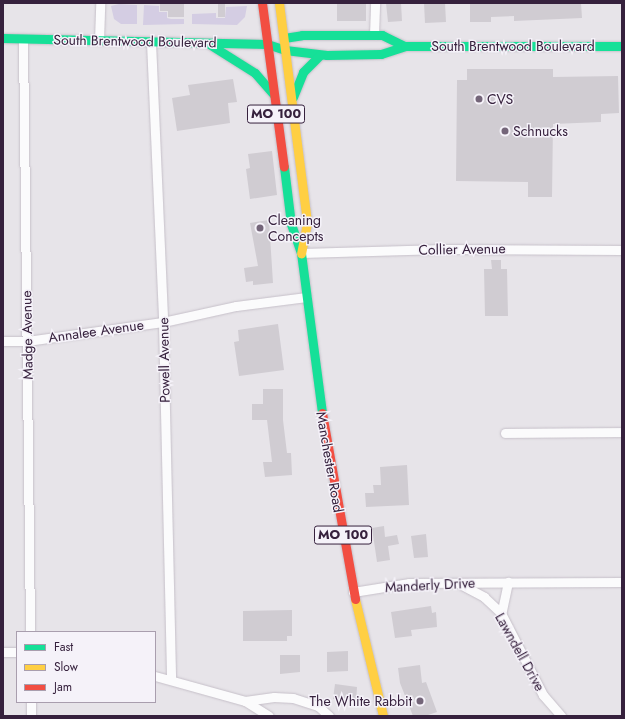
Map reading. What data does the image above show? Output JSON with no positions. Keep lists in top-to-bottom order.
{
  "streets": {
    "main road": ["South Brentwood Boulevard", "MO 100", "Manchester Road"],
    "street": [
      "Collier Avenue",
      "Annalee Avenue",
      "Madge Avenue",
      "Powell Avenue",
      "Manderly Drive",
      "Lawndell Drive"
    ]
  },
  "crossings": [
    ["South Brentwood Boulevard", "Madge Avenue"],
    ["South Brentwood Boulevard", "Powell Avenue"],
    ["South Brentwood Boulevard", "Manchester Road"],
    ["Collier Avenue", "Manchester Road"],
    ["Annalee Avenue", "Madge Avenue"],
    ["Annalee Avenue", "Powell Avenue"],
    ["Annalee Avenue", "Manchester Road"],
    ["Manchester Road", "Manderly Drive"],
    ["Manderly Drive", "Lawndell Drive"]
  ],
  "places": [
    "CVS",
    "Schnucks",
    "Cleaning Concepts",
    "The White Rabbit"
  ],
  "legend": ["Fast", "Slow", "Jam"]
}
